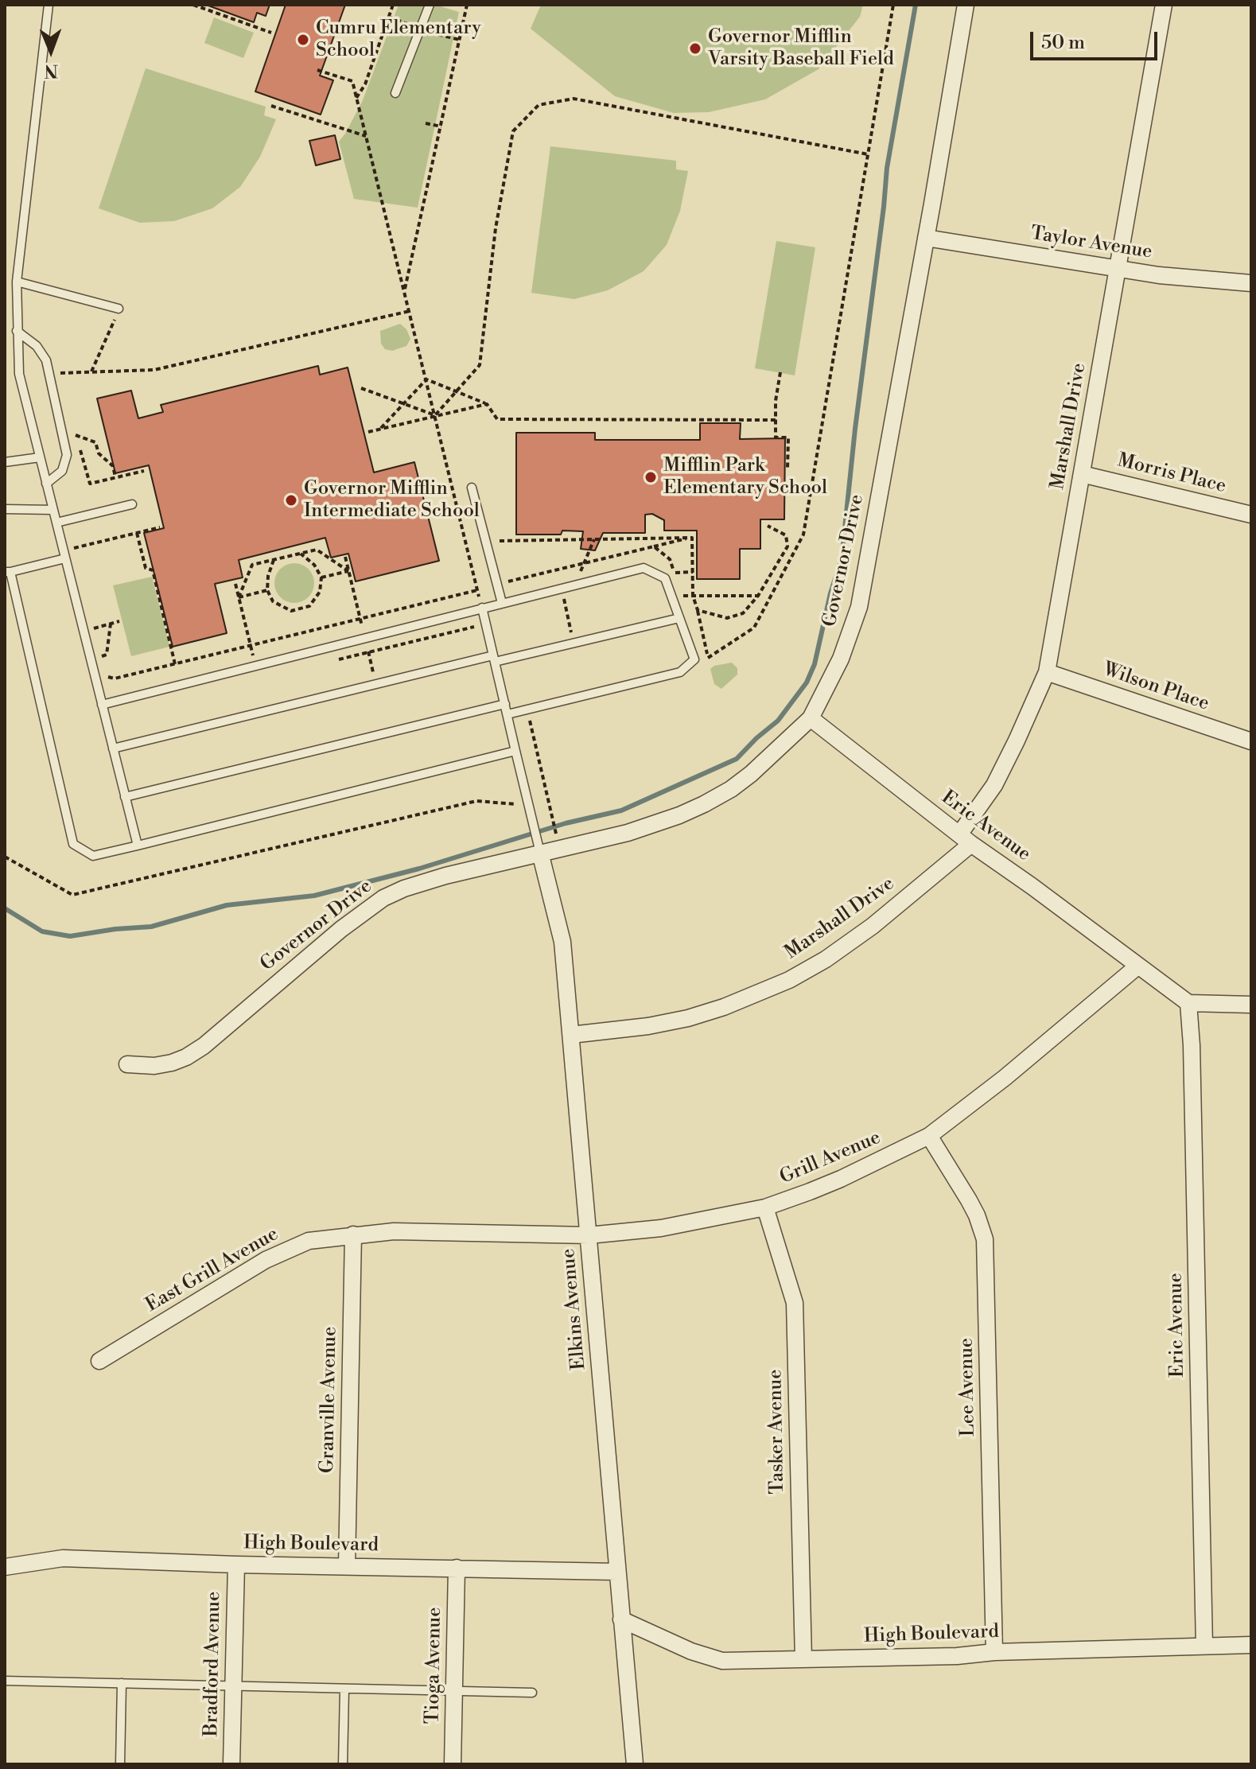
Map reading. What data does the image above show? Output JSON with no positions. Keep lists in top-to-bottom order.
{
  "streets": {
    "street": [
      "Taylor Avenue",
      "Marshall Drive",
      "Morris Place",
      "Governor Drive",
      "Wilson Place",
      "Eric Avenue",
      "Grill Avenue",
      "East Grill Avenue",
      "Elkins Avenue",
      "Lee Avenue",
      "Granville Avenue",
      "Tasker Avenue",
      "High Boulevard",
      "Bradford Avenue",
      "Tioga Avenue"
    ]
  },
  "crossings": [
    ["Taylor Avenue", "Marshall Drive"],
    ["Taylor Avenue", "Governor Drive"],
    ["Marshall Drive", "Morris Place"],
    ["Marshall Drive", "Wilson Place"],
    ["Marshall Drive", "Eric Avenue"],
    ["Marshall Drive", "Elkins Avenue"],
    ["Governor Drive", "Eric Avenue"],
    ["Governor Drive", "Elkins Avenue"],
    ["Eric Avenue", "Grill Avenue"],
    ["Eric Avenue", "High Boulevard"],
    ["Grill Avenue", "East Grill Avenue"],
    ["Grill Avenue", "Elkins Avenue"],
    ["Grill Avenue", "Lee Avenue"],
    ["Grill Avenue", "Granville Avenue"],
    ["Grill Avenue", "Tasker Avenue"],
    ["East Grill Avenue", "Granville Avenue"],
    ["Elkins Avenue", "High Boulevard"],
    ["Lee Avenue", "High Boulevard"],
    ["Granville Avenue", "High Boulevard"],
    ["Tasker Avenue", "High Boulevard"],
    ["High Boulevard", "Bradford Avenue"],
    ["High Boulevard", "Tioga Avenue"]
  ],
  "places": [
    "Cumru Elementary School",
    "Governor Mifflin Varsity Baseball Field",
    "Mifflin Park Elementary School",
    "Governor Mifflin Intermediate School"
  ],
  "scale_bar": "50 m",
  "north": "bottom"
}
